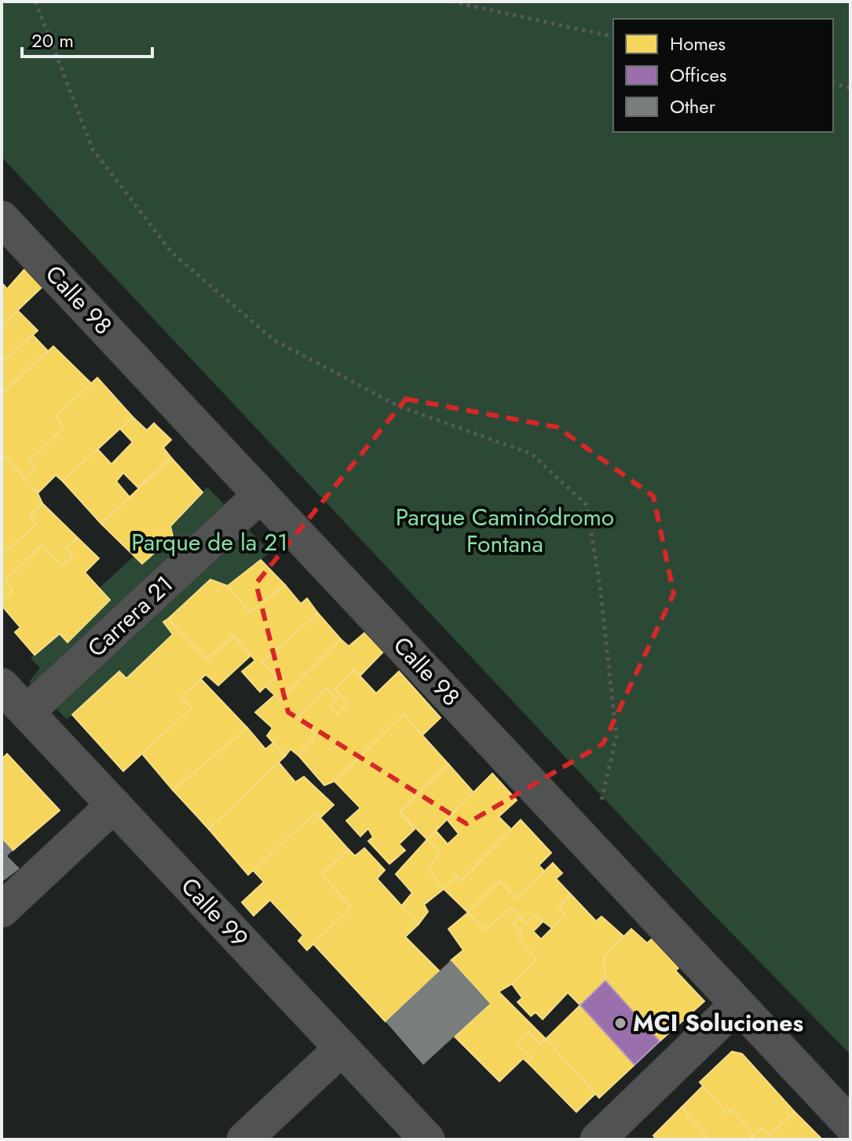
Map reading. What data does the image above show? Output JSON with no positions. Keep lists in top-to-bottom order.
{
  "streets": {
    "street": ["Calle 98", "Carrera 21", "Calle 99"]
  },
  "crossings": [
    ["Calle 98", "Carrera 21"],
    ["Carrera 21", "Calle 99"]
  ],
  "parks": ["Parque Caminódromo Fontana", "Parque de la 21"],
  "places": ["MCI Soluciones"],
  "legend": ["Homes", "Offices", "Other"],
  "scale_bar": "20 m"
}
